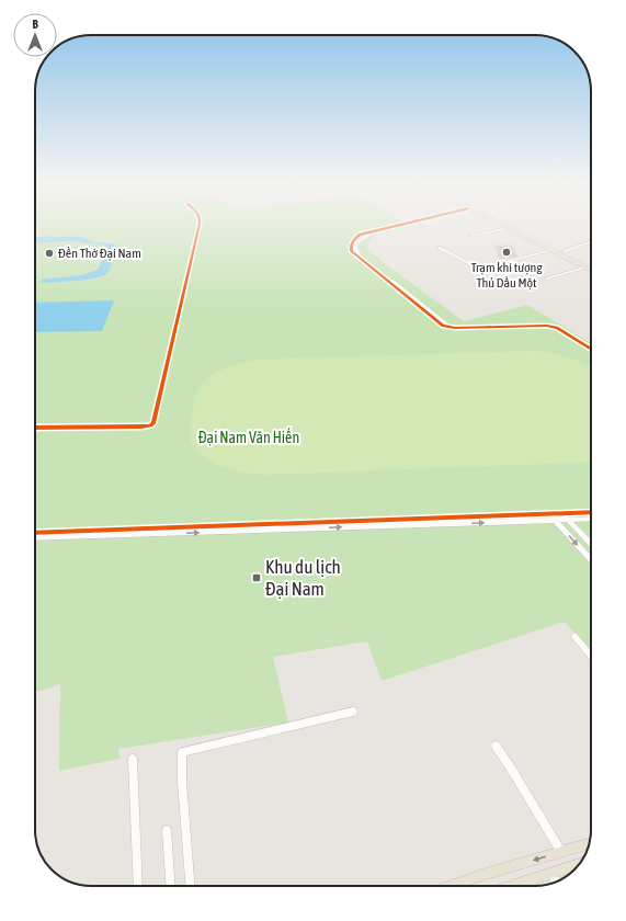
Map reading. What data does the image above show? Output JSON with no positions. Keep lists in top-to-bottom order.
{
  "parks": ["Đại Nam Văn Hiến"],
  "places": {
    "other": ["Trạm khí tượng Thủ Dầu Một", "Đền Thờ Đại Nam"],
    "transit": ["Khu du lịch Đại Nam"]
  },
  "north": "top"
}
